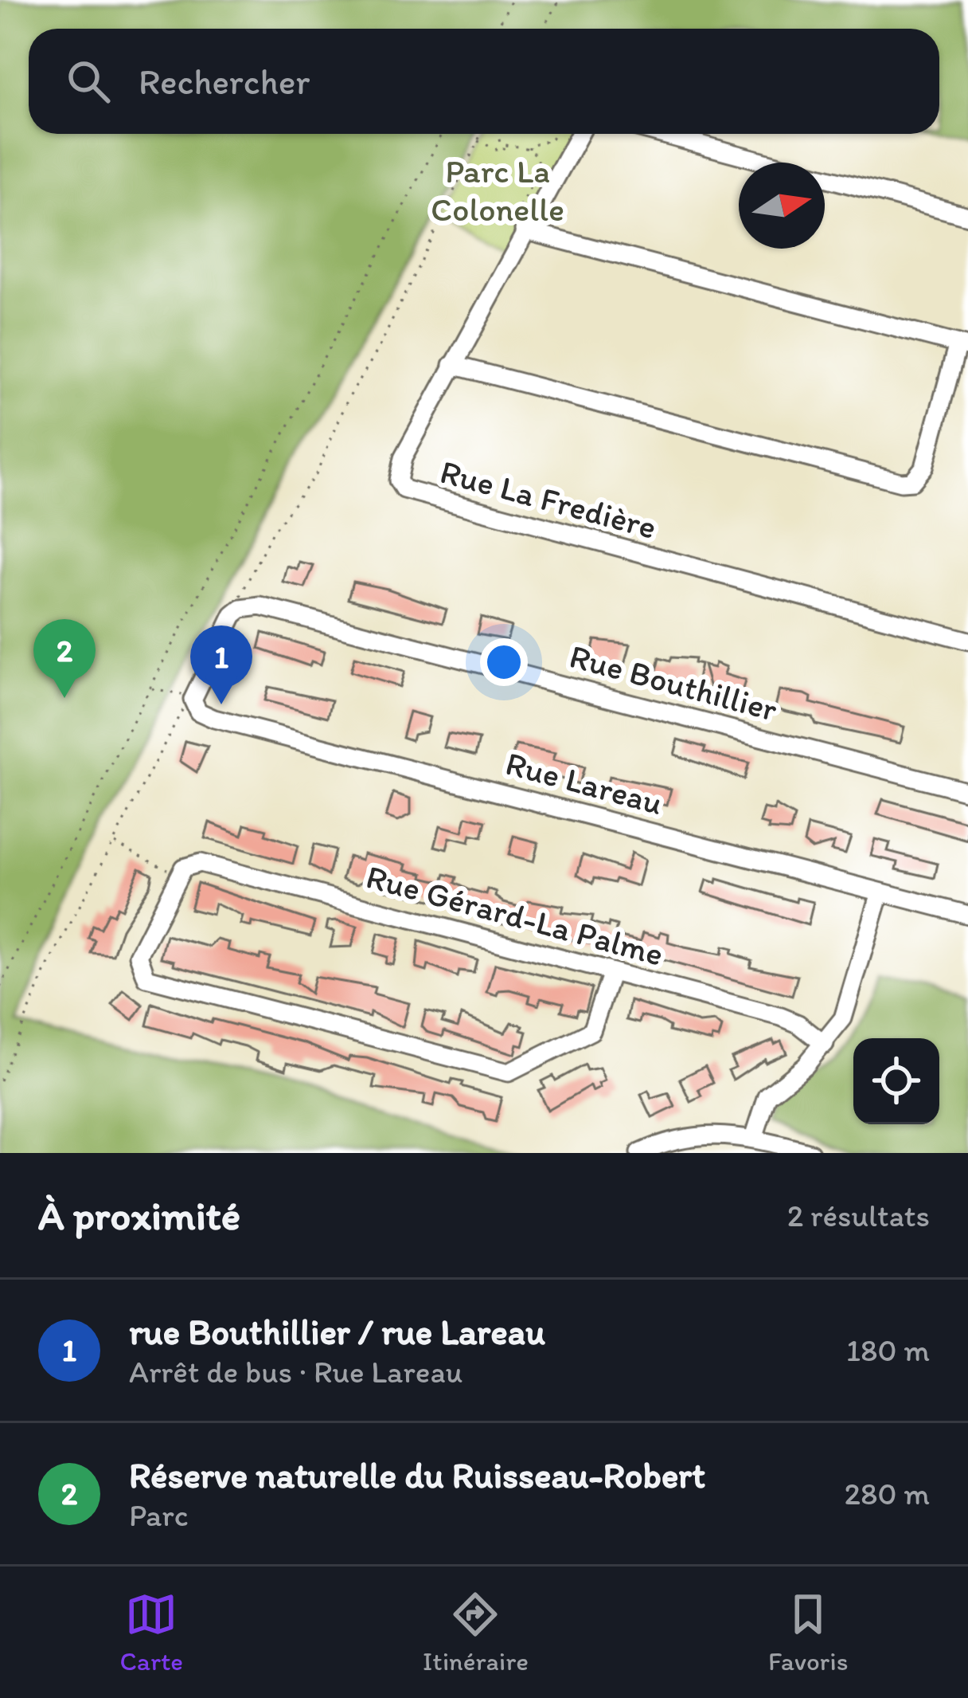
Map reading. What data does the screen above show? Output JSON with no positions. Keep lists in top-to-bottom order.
{
  "streets": {
    "street": [
      "Rue La Fredière",
      "Rue Bouthillier",
      "Rue Lareau",
      "Rue Gérard-La Palme"
    ]
  },
  "parks": ["Parc La Colonelle"],
  "north": "right",
  "page": {
    "search": "Rechercher",
    "pins": ["2", "1"],
    "heading": ["À proximité", "2 résultats"],
    "list": [
      {
        "mark": "1",
        "name": "rue Bouthillier / rue Lareau",
        "note": "Arrêt de bus · Rue Lareau",
        "value": "180 m"
      },
      {
        "mark": "2",
        "name": "Réserve naturelle du Ruisseau-Robert",
        "note": "Parc",
        "value": "280 m"
      }
    ],
    "nav": ["Carte", "Itinéraire", "Favoris"]
  }
}
